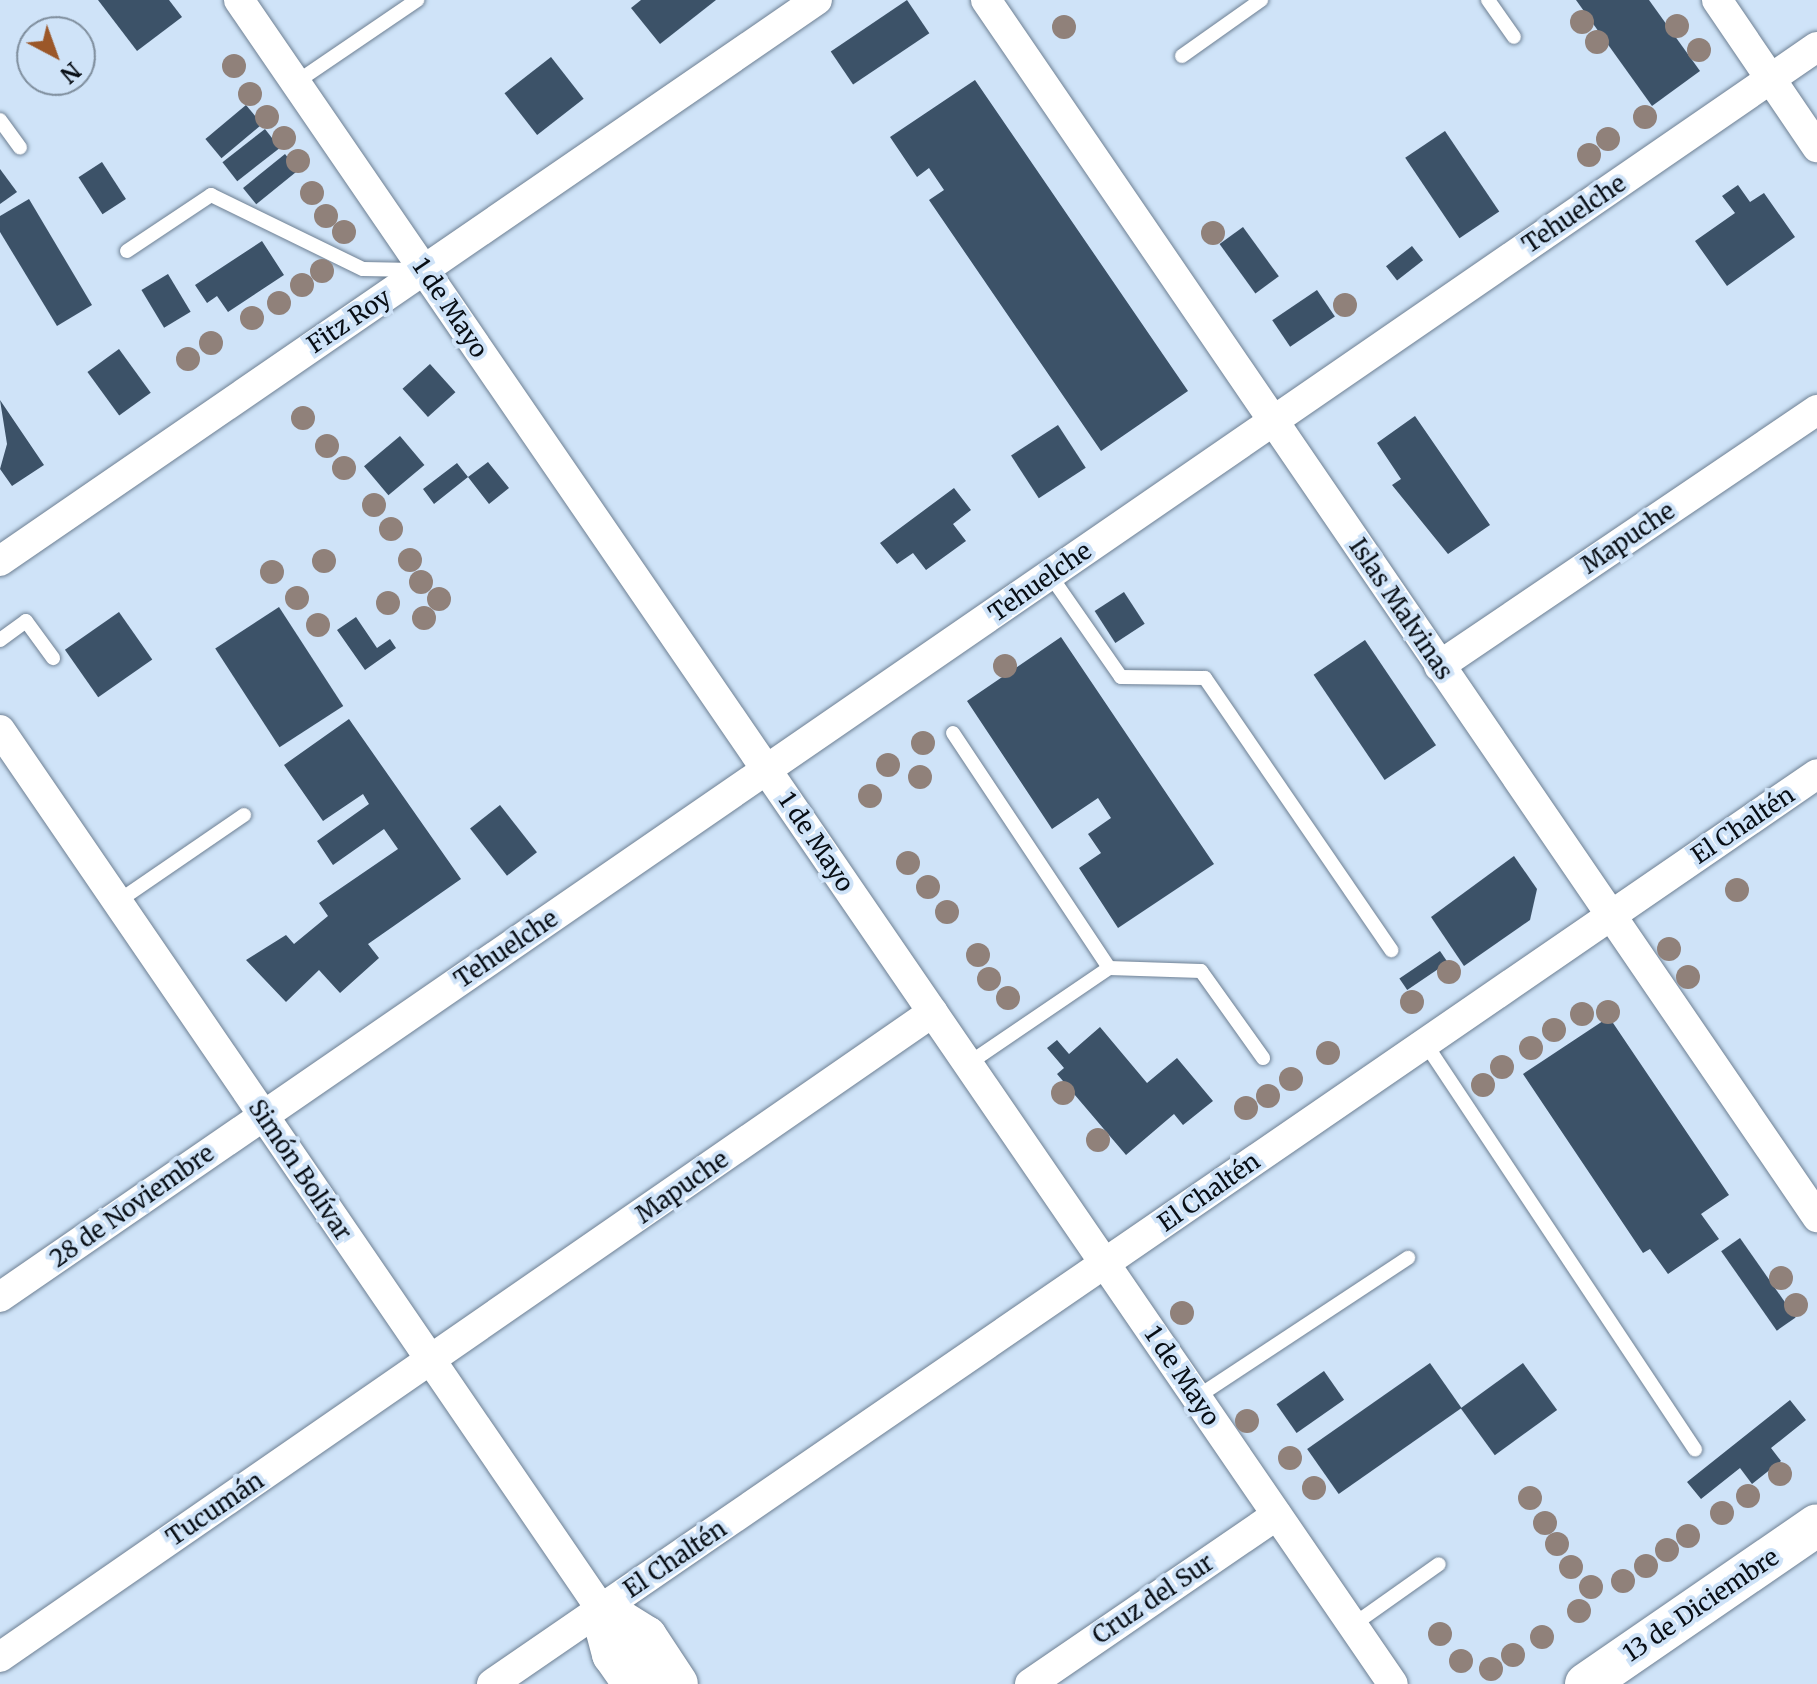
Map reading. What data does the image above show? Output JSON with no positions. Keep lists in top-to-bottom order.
{
  "streets": {
    "street": [
      "Tehuelche",
      "1 de Mayo",
      "Fitz Roy",
      "Mapuche",
      "Islas Malvinas",
      "El Chaltén",
      "Simón Bolívar",
      "28 de Noviembre",
      "Tucumán",
      "Cruz del Sur",
      "13 de Diciembre"
    ]
  },
  "crossings": [
    ["Tehuelche", "1 de Mayo"],
    ["Tehuelche", "Islas Malvinas"],
    ["Tehuelche", "Simón Bolívar"],
    ["Tehuelche", "28 de Noviembre"],
    ["1 de Mayo", "Fitz Roy"],
    ["1 de Mayo", "Mapuche"],
    ["1 de Mayo", "El Chaltén"],
    ["1 de Mayo", "Cruz del Sur"],
    ["Mapuche", "Islas Malvinas"],
    ["Mapuche", "Simón Bolívar"],
    ["Mapuche", "Tucumán"],
    ["Islas Malvinas", "El Chaltén"],
    ["El Chaltén", "Simón Bolívar"],
    ["Simón Bolívar", "28 de Noviembre"],
    ["Simón Bolívar", "Tucumán"]
  ],
  "north": "bottom right"
}
